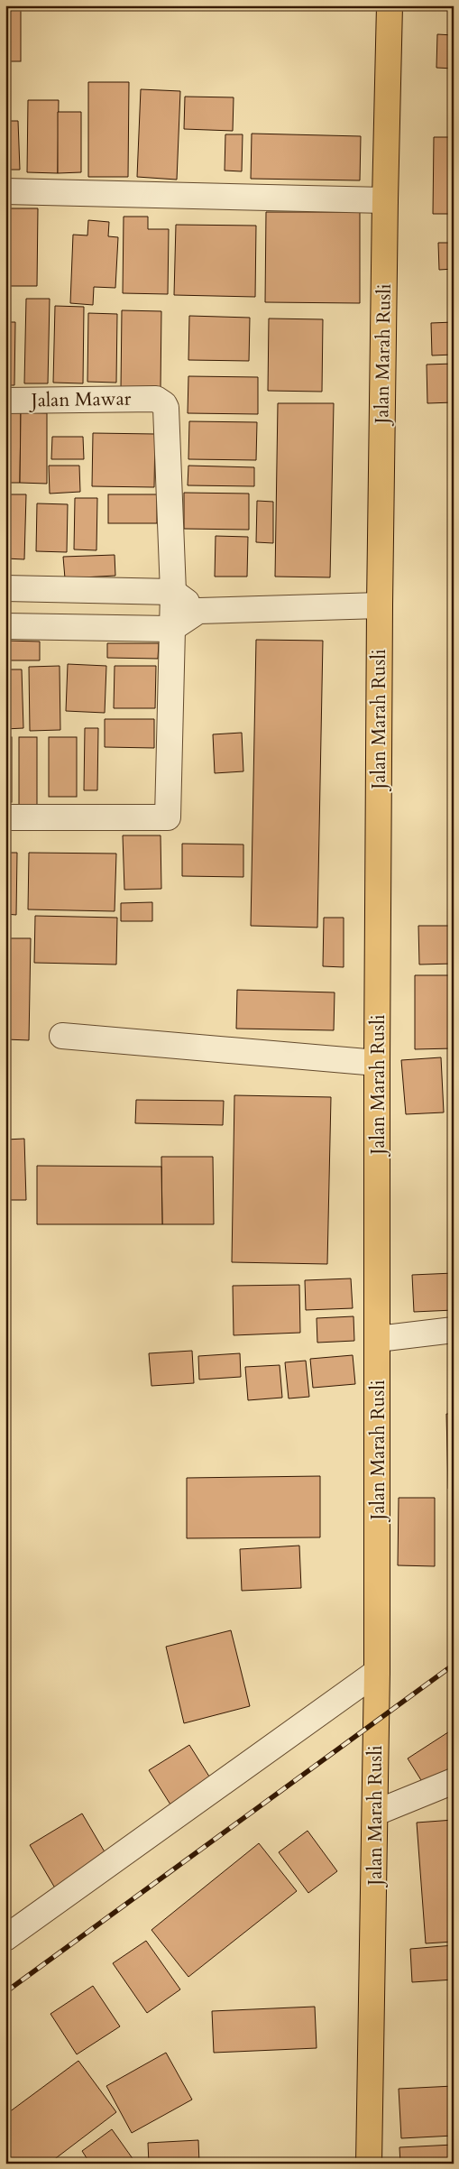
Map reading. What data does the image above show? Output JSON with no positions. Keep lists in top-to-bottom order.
{
  "streets": {
    "main road": ["Jalan Marah Rusli"],
    "street": ["Jalan Mawar"]
  }
}
